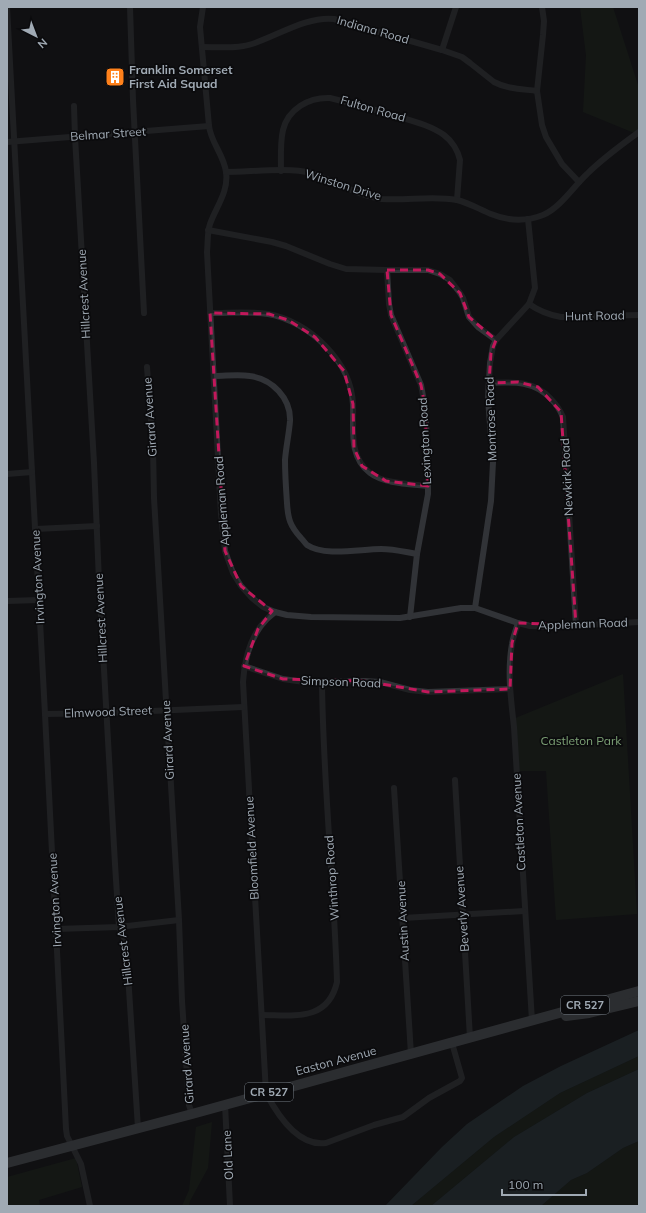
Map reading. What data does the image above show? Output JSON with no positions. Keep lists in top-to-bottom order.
{
  "streets": {
    "main road": ["CR 527", "Easton Avenue"],
    "street": [
      "Indiana Road",
      "Fulton Road",
      "Belmar Street",
      "Winston Drive",
      "Hillcrest Avenue",
      "Hunt Road",
      "Girard Avenue",
      "Montrose Road",
      "Lexington Road",
      "Newkirk Road",
      "Appleman Road",
      "Irvington Avenue",
      "Simpson Road",
      "Elmwood Street",
      "Castleton Avenue",
      "Bloomfield Avenue",
      "Winthrop Road",
      "Beverly Avenue",
      "Austin Avenue",
      "Old Lane"
    ]
  },
  "crossings": [
    ["Fulton Road", "Winston Drive"],
    ["Belmar Street", "Hillcrest Avenue"],
    ["Belmar Street", "Irvington Avenue"],
    ["Winston Drive", "Montrose Road"],
    ["Winston Drive", "Appleman Road"],
    ["Hillcrest Avenue", "Elmwood Street"],
    ["Hillcrest Avenue", "Easton Avenue"],
    ["Hunt Road", "Montrose Road"],
    ["Girard Avenue", "Elmwood Street"],
    ["Girard Avenue", "Easton Avenue"],
    ["Montrose Road", "Newkirk Road"],
    ["Montrose Road", "Appleman Road"],
    ["Lexington Road", "Appleman Road"],
    ["Newkirk Road", "Appleman Road"],
    ["Appleman Road", "Castleton Avenue"],
    ["Appleman Road", "Bloomfield Avenue"],
    ["Irvington Avenue", "Elmwood Street"],
    ["Irvington Avenue", "Easton Avenue"],
    ["Simpson Road", "Castleton Avenue"],
    ["Simpson Road", "Bloomfield Avenue"],
    ["Simpson Road", "Winthrop Road"],
    ["Elmwood Street", "Bloomfield Avenue"],
    ["Castleton Avenue", "Easton Avenue"],
    ["Bloomfield Avenue", "Winthrop Road"],
    ["Bloomfield Avenue", "Easton Avenue"],
    ["Beverly Avenue", "Easton Avenue"],
    ["Austin Avenue", "Easton Avenue"],
    ["Easton Avenue", "Old Lane"]
  ],
  "parks": ["Castleton Park"],
  "places": {
    "building": ["Franklin Somerset First Aid Squad"]
  },
  "scale_bar": "100 m",
  "north": "bottom right"
}
